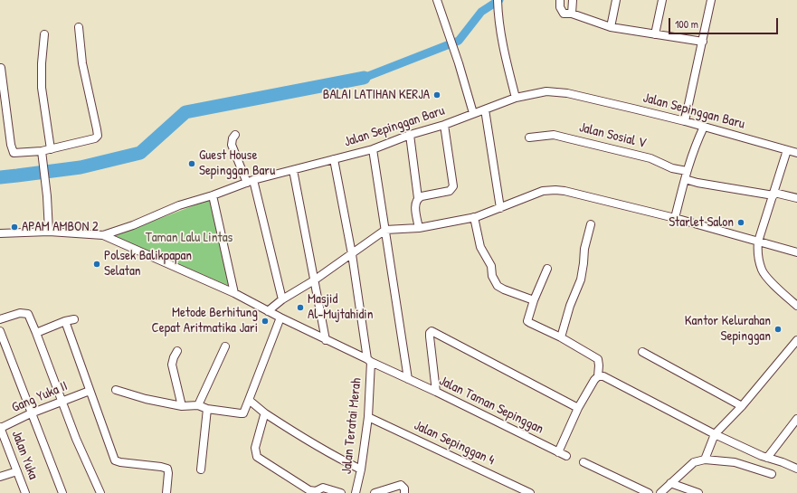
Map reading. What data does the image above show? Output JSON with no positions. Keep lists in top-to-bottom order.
{
  "streets": {
    "street": [
      "Jalan Sepinggan Baru",
      "Jalan Sosial V",
      "Gang Yuka II",
      "Jalan Taman Sepinggan",
      "Jalan Teratai Merah",
      "Jalan Sepinggan 4",
      "Jalan Yuka"
    ]
  },
  "crossings": [
    ["Jalan Sepinggan Baru", "Jalan Taman Sepinggan"],
    ["Jalan Sepinggan Baru", "Jalan Teratai Merah"],
    ["Gang Yuka II", "Jalan Yuka"],
    ["Jalan Taman Sepinggan", "Jalan Teratai Merah"],
    ["Jalan Teratai Merah", "Jalan Sepinggan 4"]
  ],
  "parks": ["Taman Lalu Lintas"],
  "places": [
    "BALAI LATIHAN KERJA",
    "Guest House Sepinggan Baru",
    "Starlet Salon",
    "APAM AMBON 2",
    "Polsek Balikpapan Selatan",
    "Masjid Al-Mujtahidin",
    "Metode Berhitung Cepat Aritmatika Jari",
    "Kantor Kelurahan Sepinggan"
  ],
  "scale_bar": "100 m"
}
